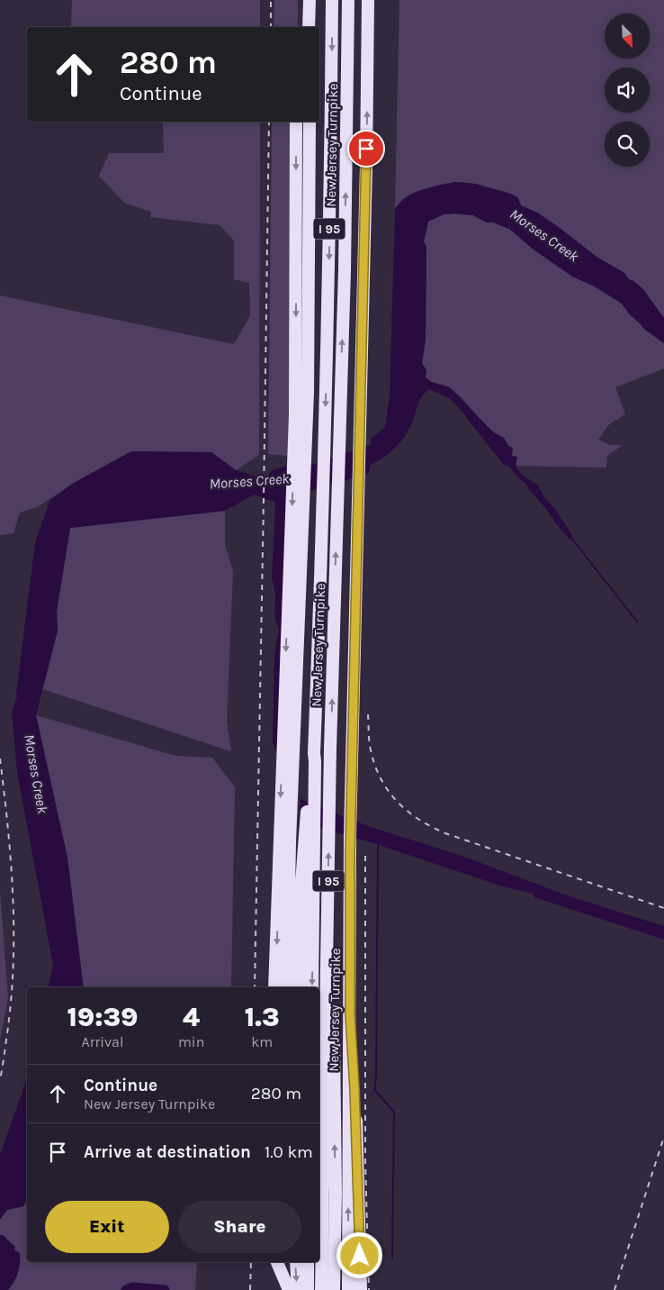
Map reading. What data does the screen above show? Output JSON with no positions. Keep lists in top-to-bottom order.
{
  "streets": {
    "highway": ["New Jersey Turnpike", "I 95"]
  },
  "water": ["Morses Creek"],
  "north": "bottom right",
  "page": {
    "turn": ["280 m", "Continue"],
    "eta": [
      "19:39",
      "Arrival",
      "4",
      "min",
      "1.3",
      "km"
    ],
    "list": [
      {
        "name": "Continue",
        "note": "New Jersey Turnpike",
        "value": "280 m"
      },
      {
        "name": "Arrive at destination",
        "value": "1.0 km"
      }
    ],
    "buttons": ["Exit", "Share"]
  }
}
